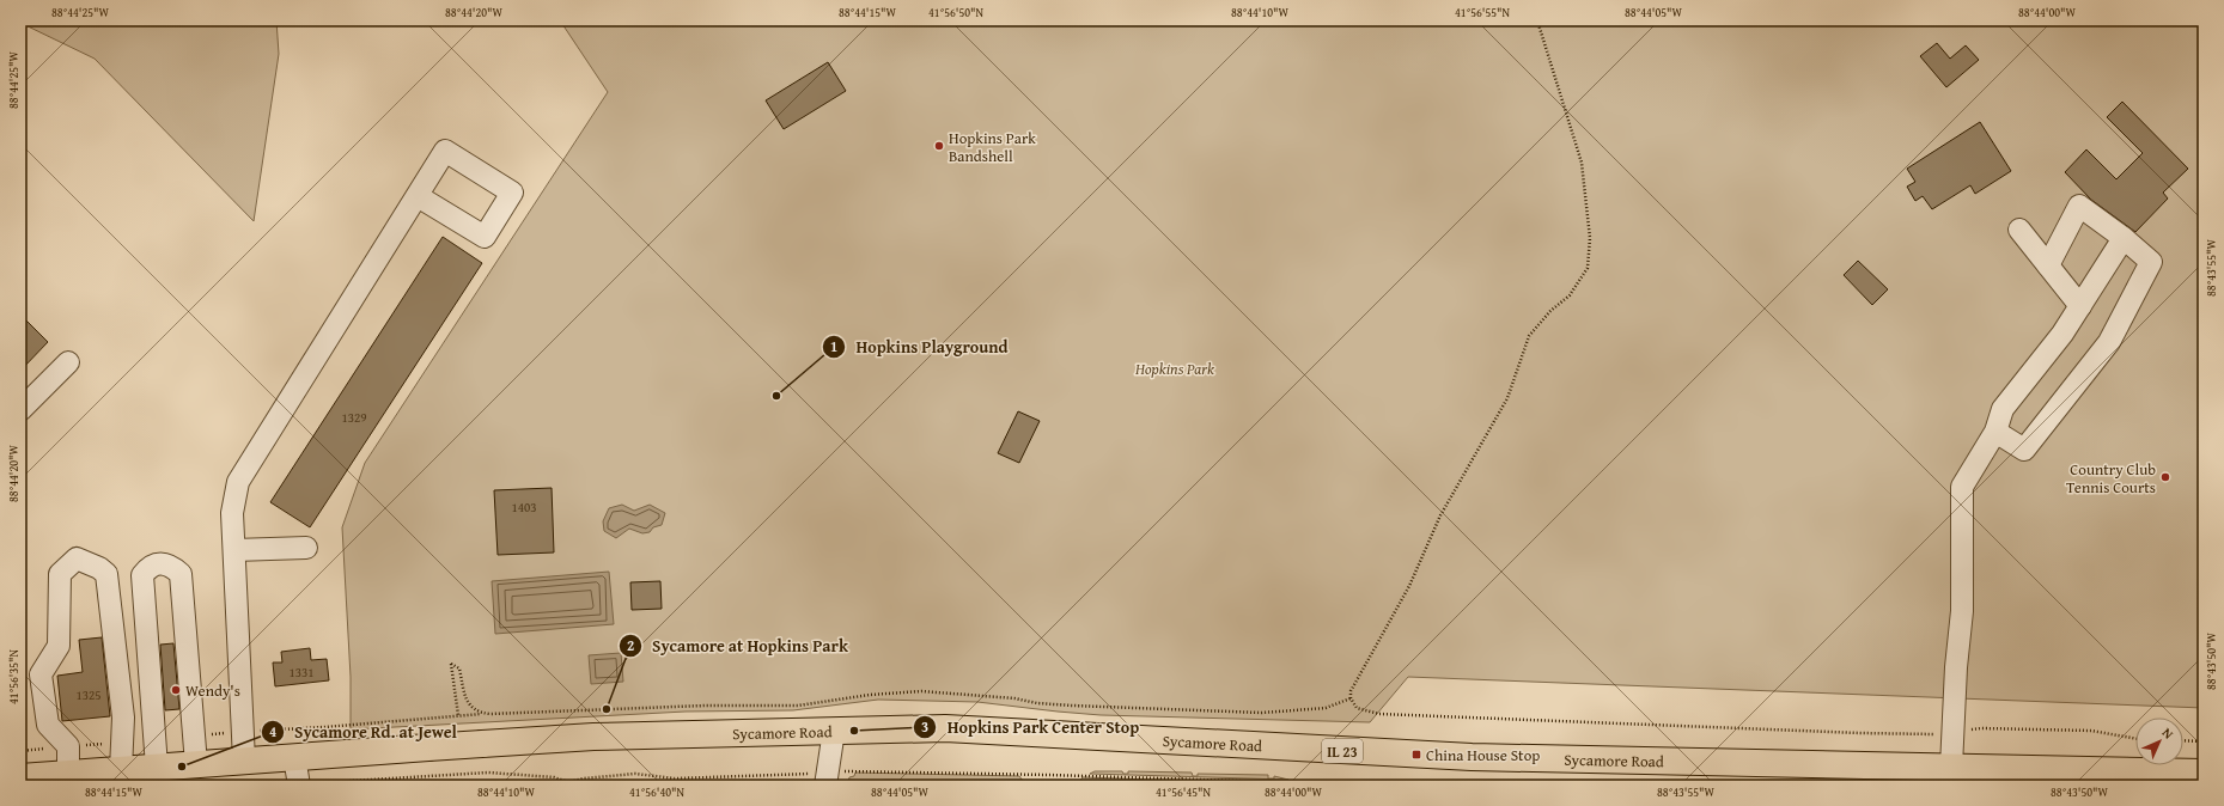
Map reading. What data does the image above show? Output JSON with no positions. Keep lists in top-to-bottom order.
{
  "streets": {
    "main road": ["Sycamore Road", "IL 23"]
  },
  "parks": ["Hopkins Park"],
  "places": {
    "other": [
      "Hopkins Park Bandshell",
      "Hopkins Playground",
      "Country Club Tennis Courts",
      "Wendy's",
      "Sycamore at Hopkins Park",
      "Hopkins Park Center Stop",
      "Sycamore Rd. at Jewel"
    ],
    "transit": ["China House Stop"]
  },
  "house_numbers": [
    "1329",
    "1403",
    "1331",
    "1325"
  ],
  "north": "top right",
  "coordinates": [
    "88°44'25\"W",
    "88°44'20\"W",
    "88°44'15\"W",
    "41°56'50\"N",
    "88°44'10\"W",
    "41°56'55\"N",
    "88°44'05\"W",
    "88°44'00\"W",
    "88°43'55\"W",
    "88°43'50\"W",
    "41°56'35\"N",
    "41°56'40\"N",
    "41°56'45\"N"
  ]
}
